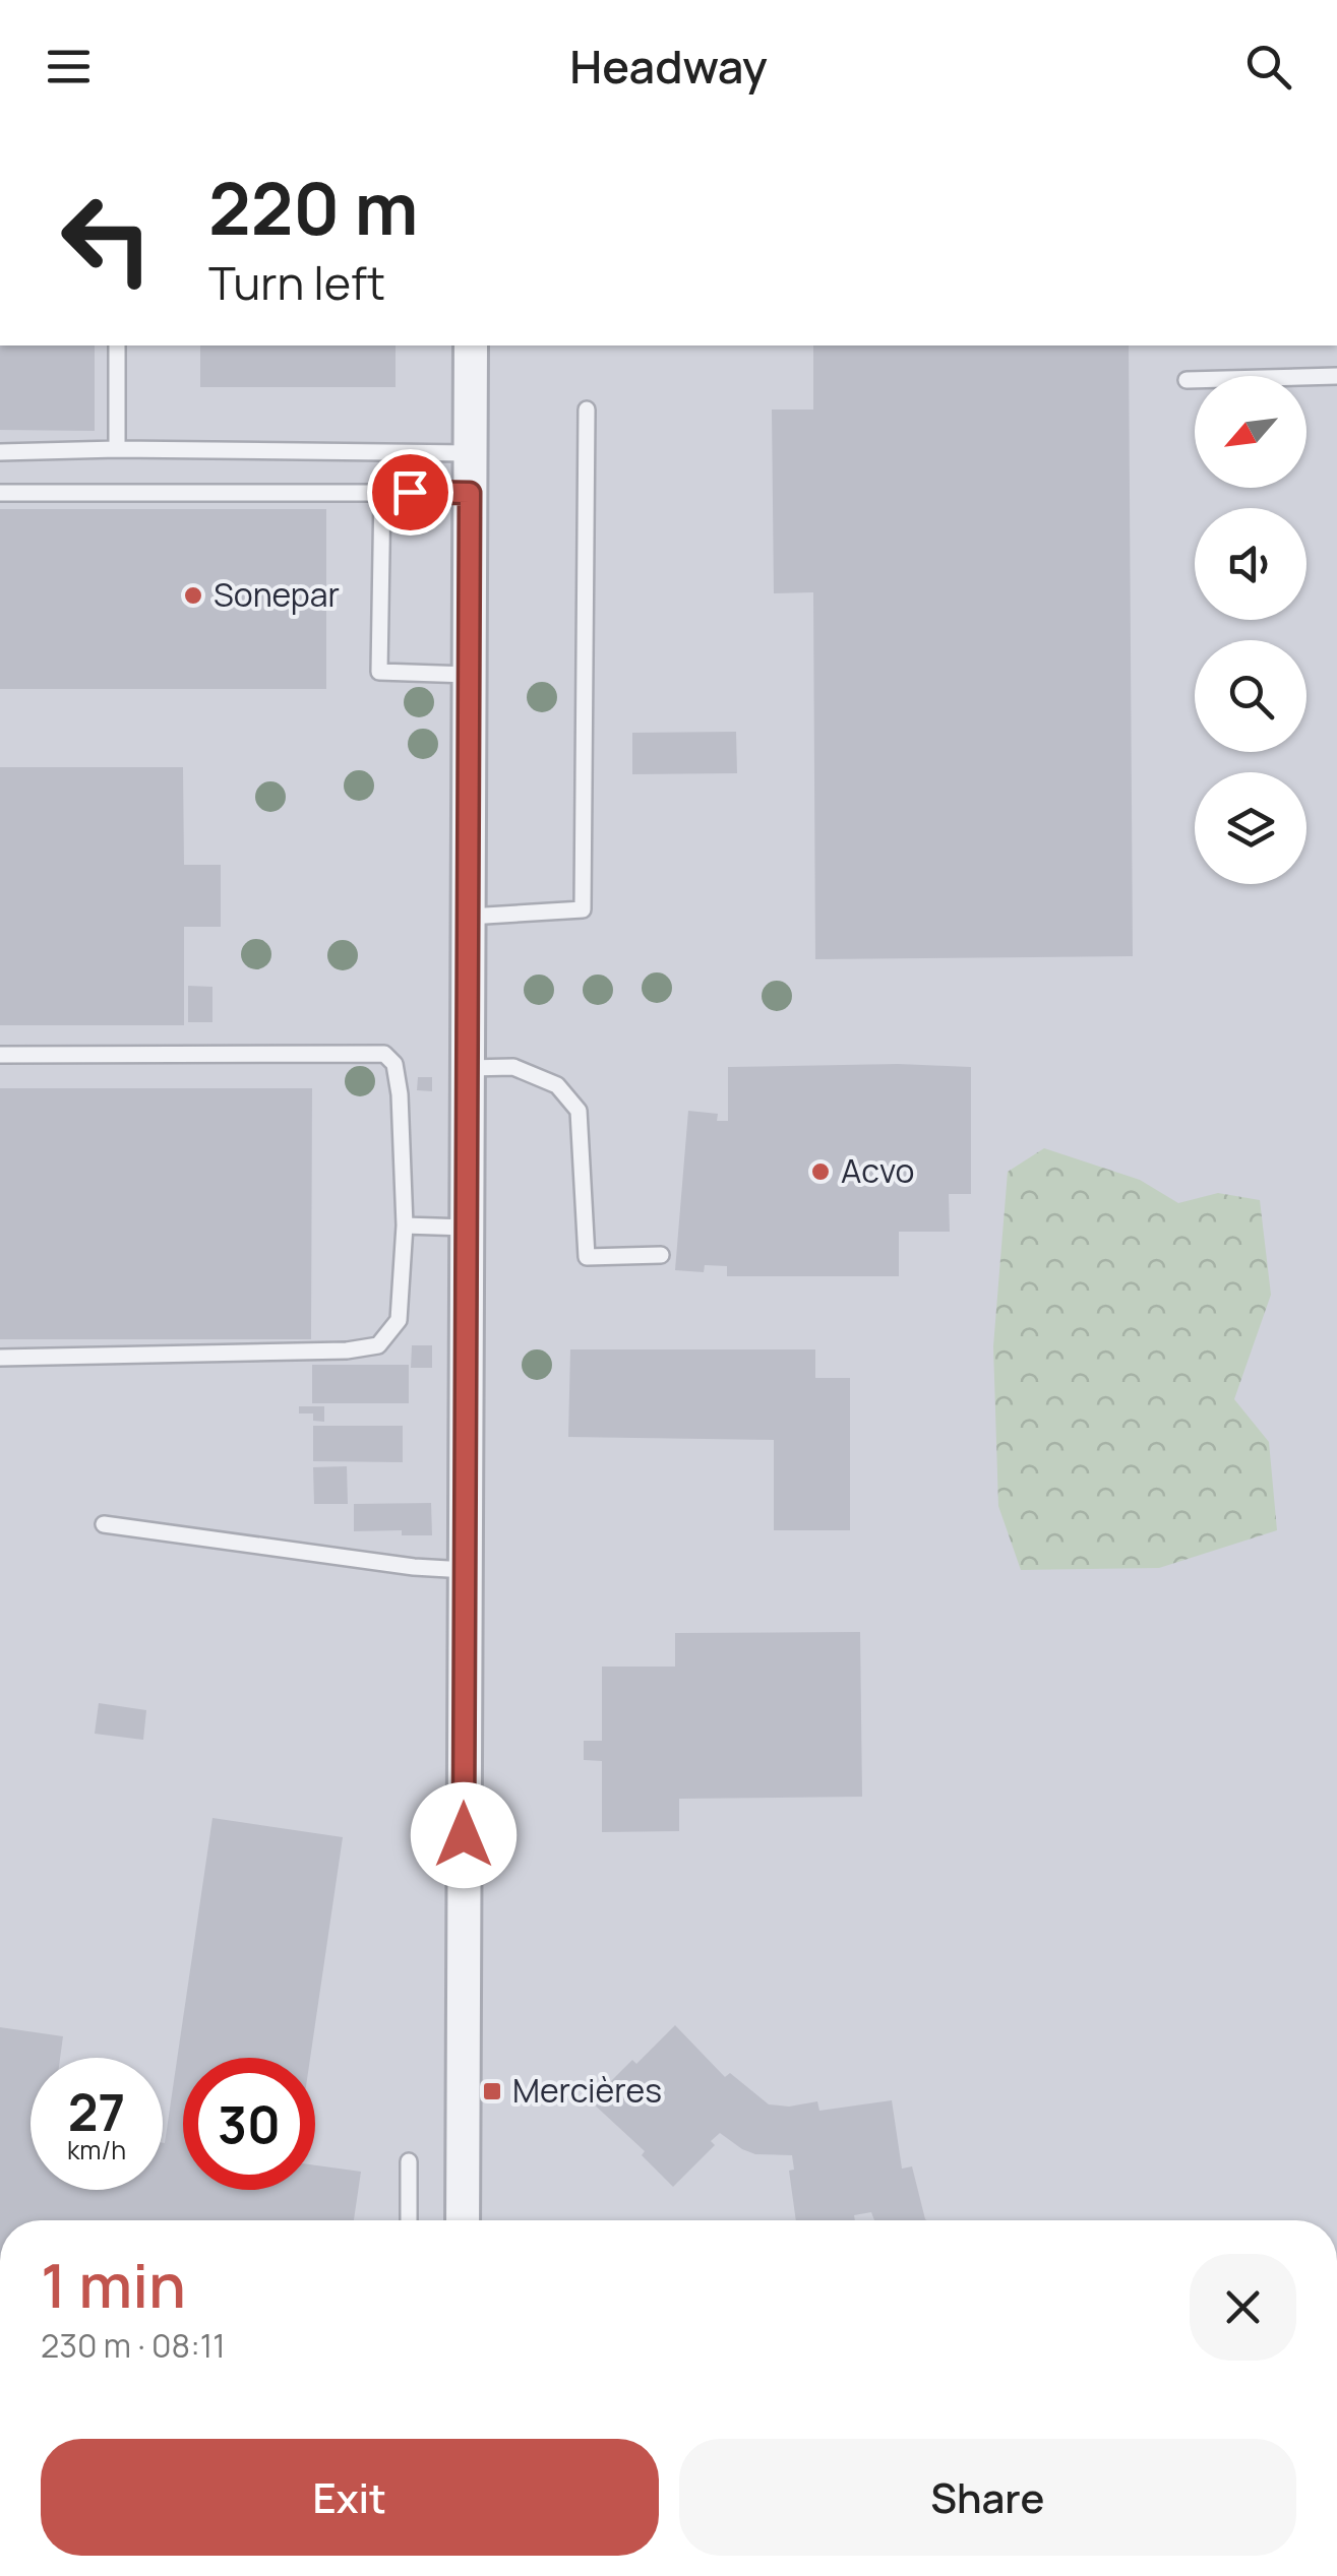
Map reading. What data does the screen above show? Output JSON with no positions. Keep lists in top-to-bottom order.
{
  "places": {
    "other": ["Sonepar", "Acvo"],
    "transit": ["Mercières"]
  },
  "north": "bottom left",
  "page": {
    "header": "Headway",
    "turn": ["220 m", "Turn left"],
    "speed": "27 km/h",
    "limit": "30",
    "heading": ["1 min", "230 m · 08:11"],
    "buttons": ["Exit", "Share"]
  }
}
